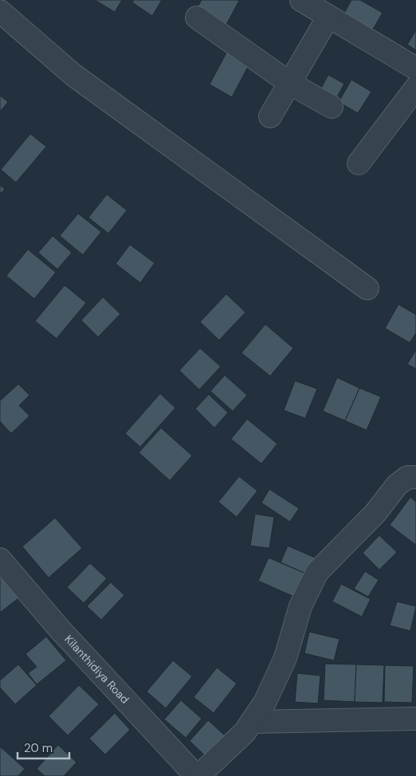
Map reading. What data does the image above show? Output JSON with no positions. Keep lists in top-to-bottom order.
{
  "streets": {
    "street": ["Kilanthidiya Road"]
  },
  "scale_bar": "20 m"
}
